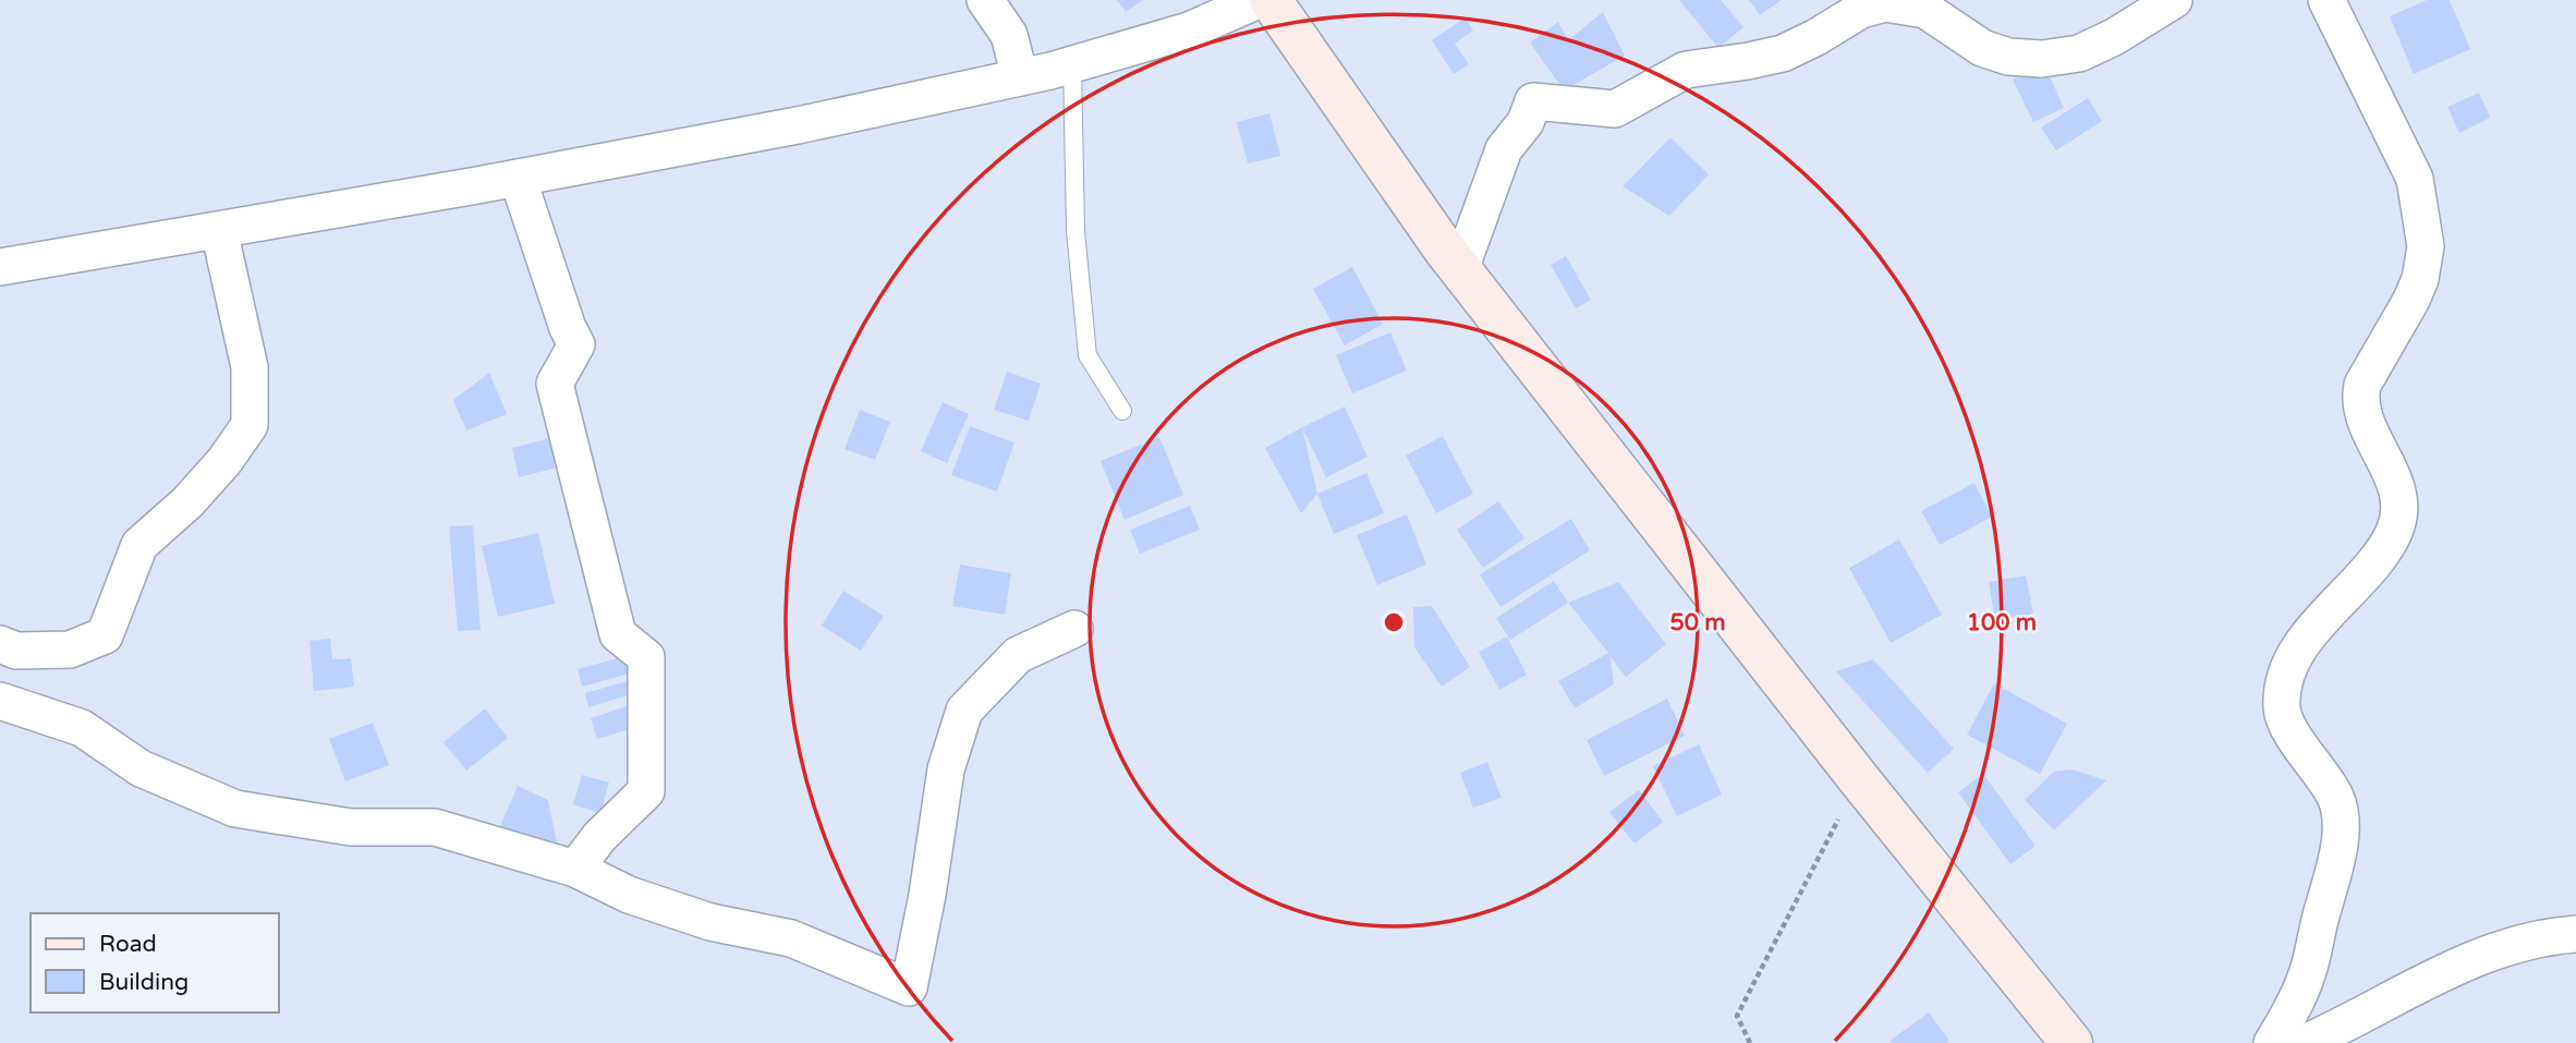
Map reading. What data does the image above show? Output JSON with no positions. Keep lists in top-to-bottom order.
{
  "legend": ["Road", "Building"],
  "rings": ["50 m", "100 m"]
}
